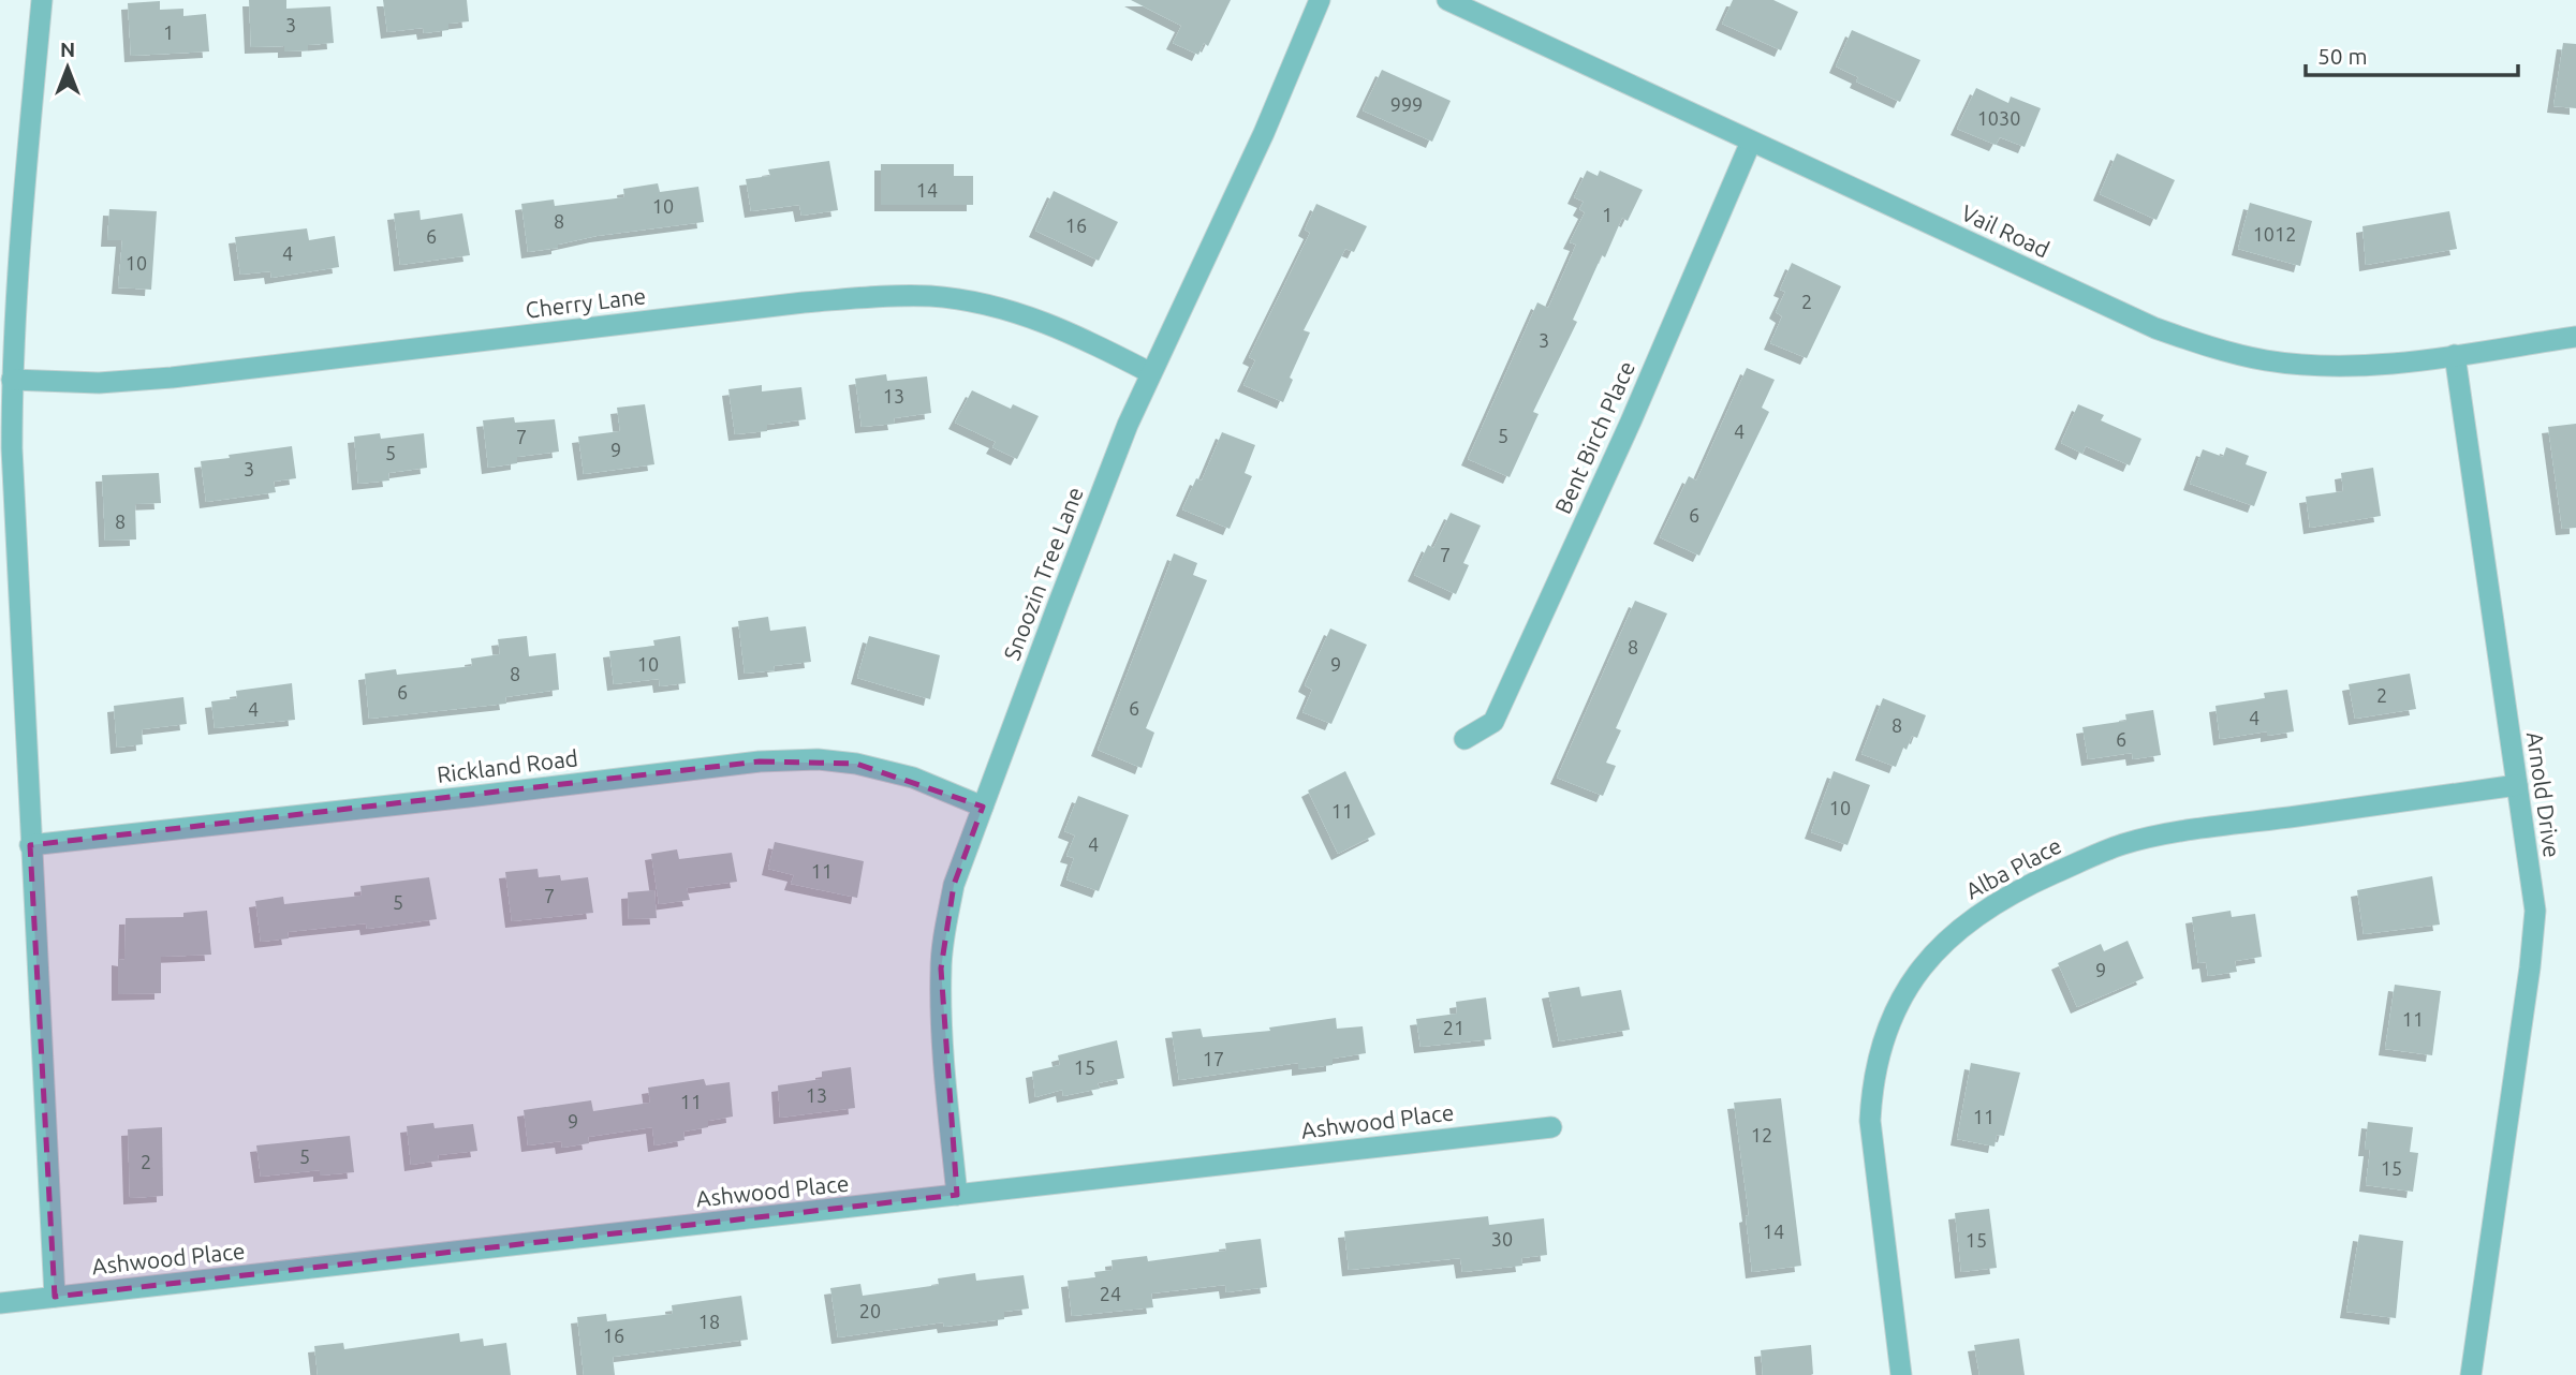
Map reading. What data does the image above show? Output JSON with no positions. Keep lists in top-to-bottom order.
{
  "streets": {
    "street": [
      "Vail Road",
      "Cherry Lane",
      "Bent Birch Place",
      "Snoozin Tree Lane",
      "Rickland Road",
      "Arnold Drive",
      "Alba Place",
      "Ashwood Place"
    ]
  },
  "crossings": [
    ["Vail Road", "Bent Birch Place"],
    ["Vail Road", "Arnold Drive"],
    ["Cherry Lane", "Snoozin Tree Lane"],
    ["Snoozin Tree Lane", "Rickland Road"],
    ["Snoozin Tree Lane", "Ashwood Place"],
    ["Arnold Drive", "Alba Place"]
  ],
  "house_numbers": [
    "3",
    "1",
    "999",
    "1030",
    "14",
    "10",
    "1",
    "8",
    "16",
    "1012",
    "6",
    "4",
    "10",
    "2",
    "3",
    "13",
    "4",
    "5",
    "7",
    "9",
    "5",
    "3",
    "6",
    "8",
    "7",
    "8",
    "10",
    "9",
    "8",
    "6",
    "2",
    "6",
    "4",
    "4",
    "8",
    "6",
    "10",
    "11",
    "4",
    "11",
    "7",
    "5",
    "9",
    "11",
    "21",
    "17",
    "15",
    "13",
    "11",
    "11",
    "9",
    "12",
    "5",
    "2",
    "15",
    "14",
    "30",
    "15",
    "24",
    "20",
    "18",
    "16"
  ],
  "scale_bar": "50 m",
  "north": "top"
}
